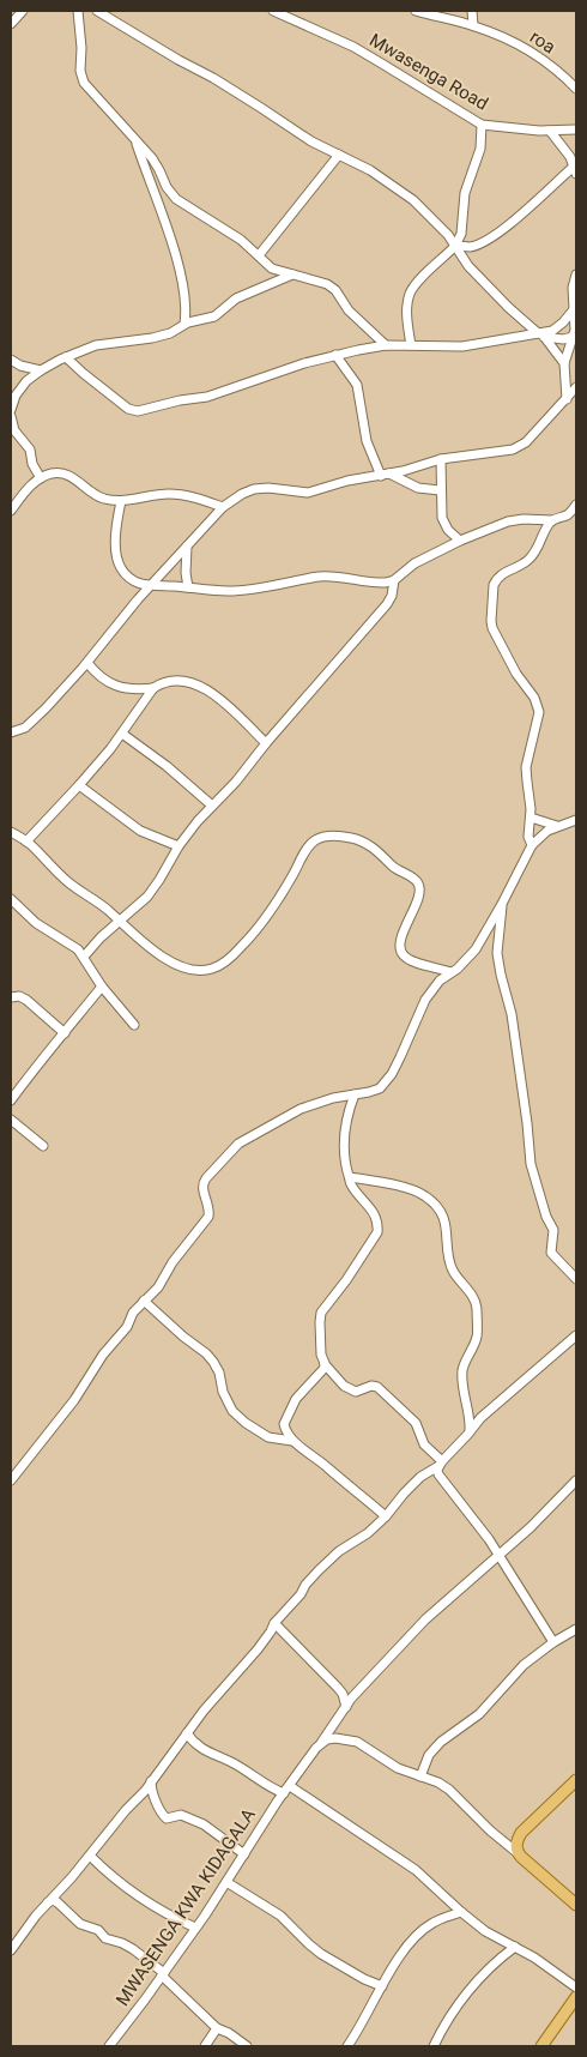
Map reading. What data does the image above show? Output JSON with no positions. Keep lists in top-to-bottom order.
{
  "streets": {
    "street": ["roa", "Mwasenga Road", "MWASENGA KWA KIDAGALA"]
  }
}
